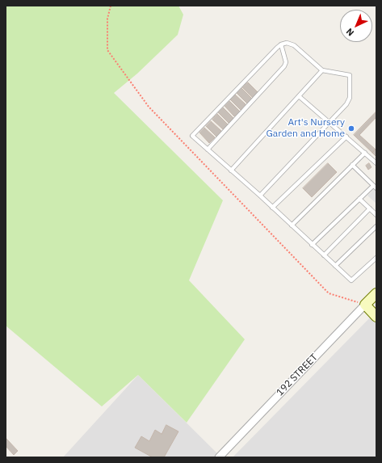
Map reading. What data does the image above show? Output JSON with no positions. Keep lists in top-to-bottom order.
{
  "streets": {
    "main road": ["192 STREET"]
  },
  "places": ["Art's Nursery Garden and Home"],
  "north": "bottom left"
}
